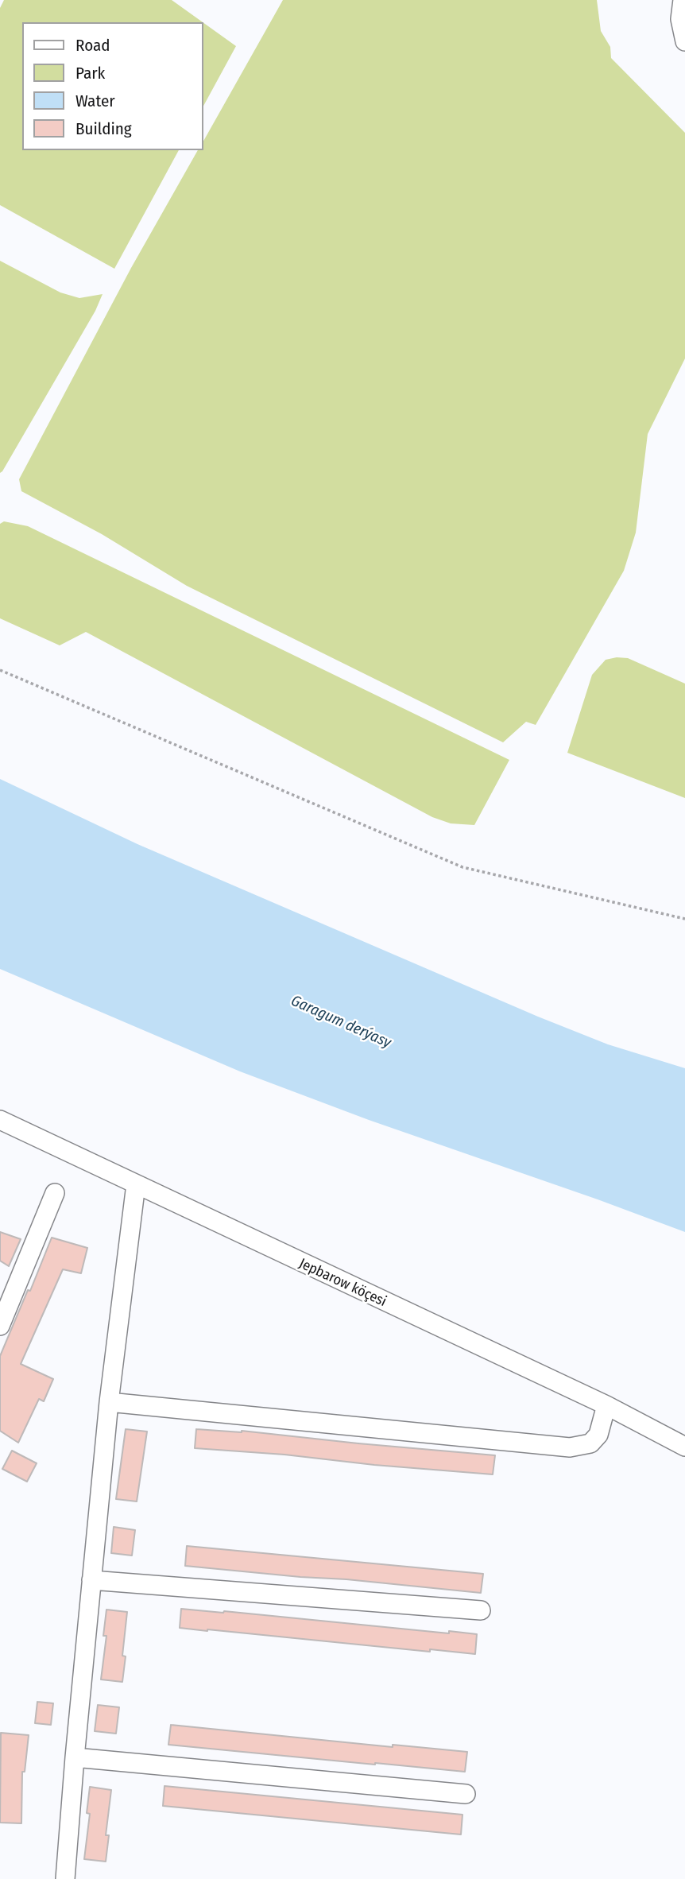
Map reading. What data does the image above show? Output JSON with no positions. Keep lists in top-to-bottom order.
{
  "streets": {
    "street": ["Jepbarow köçesi"]
  },
  "water": ["Garagum derýasy"],
  "legend": [
    "Road",
    "Park",
    "Water",
    "Building"
  ]
}
